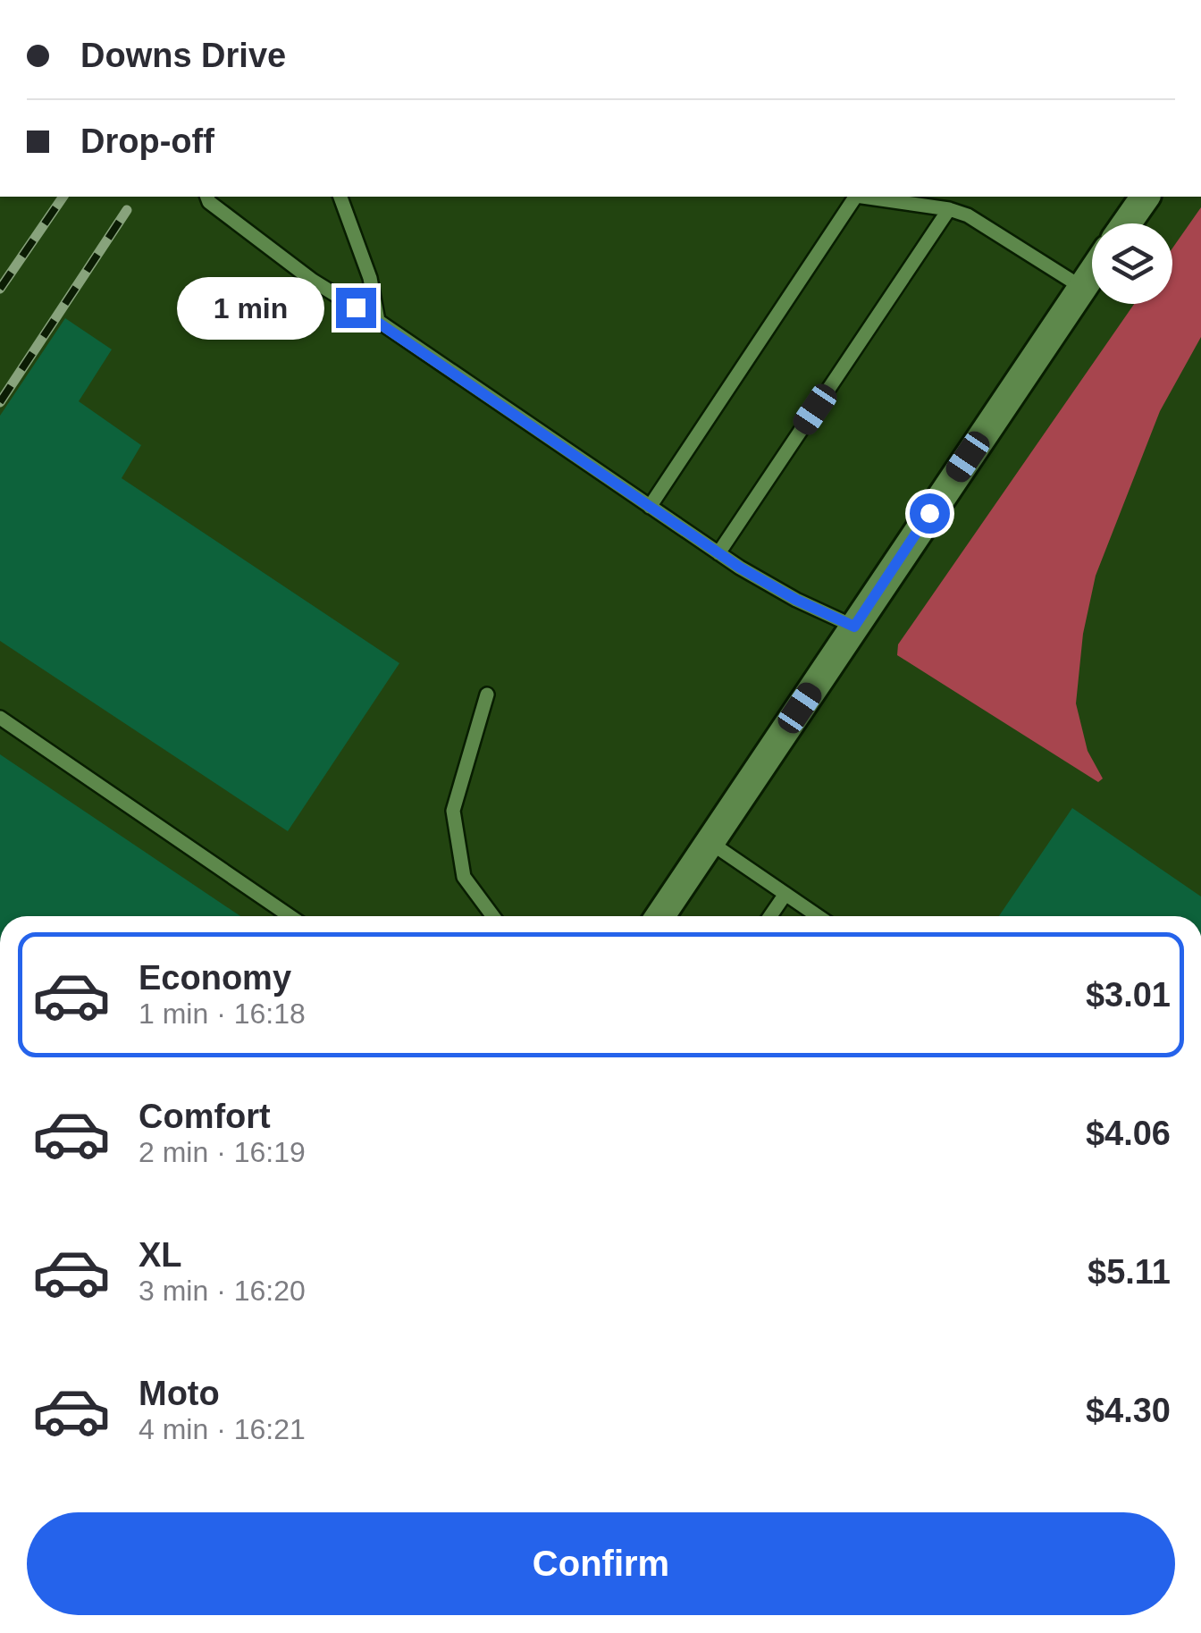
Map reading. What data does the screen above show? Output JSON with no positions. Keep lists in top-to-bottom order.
{
  "page": {
    "banner": ["Downs Drive", "Drop-off"],
    "bubble": "1 min",
    "list": [
      {
        "name": "Economy",
        "note": "1 min · 16:18",
        "value": "$3.01"
      },
      {
        "name": "Comfort",
        "note": "2 min · 16:19",
        "value": "$4.06"
      },
      {
        "name": "XL",
        "note": "3 min · 16:20",
        "value": "$5.11"
      },
      {
        "name": "Moto",
        "note": "4 min · 16:21",
        "value": "$4.30"
      }
    ],
    "buttons": "Confirm"
  }
}
